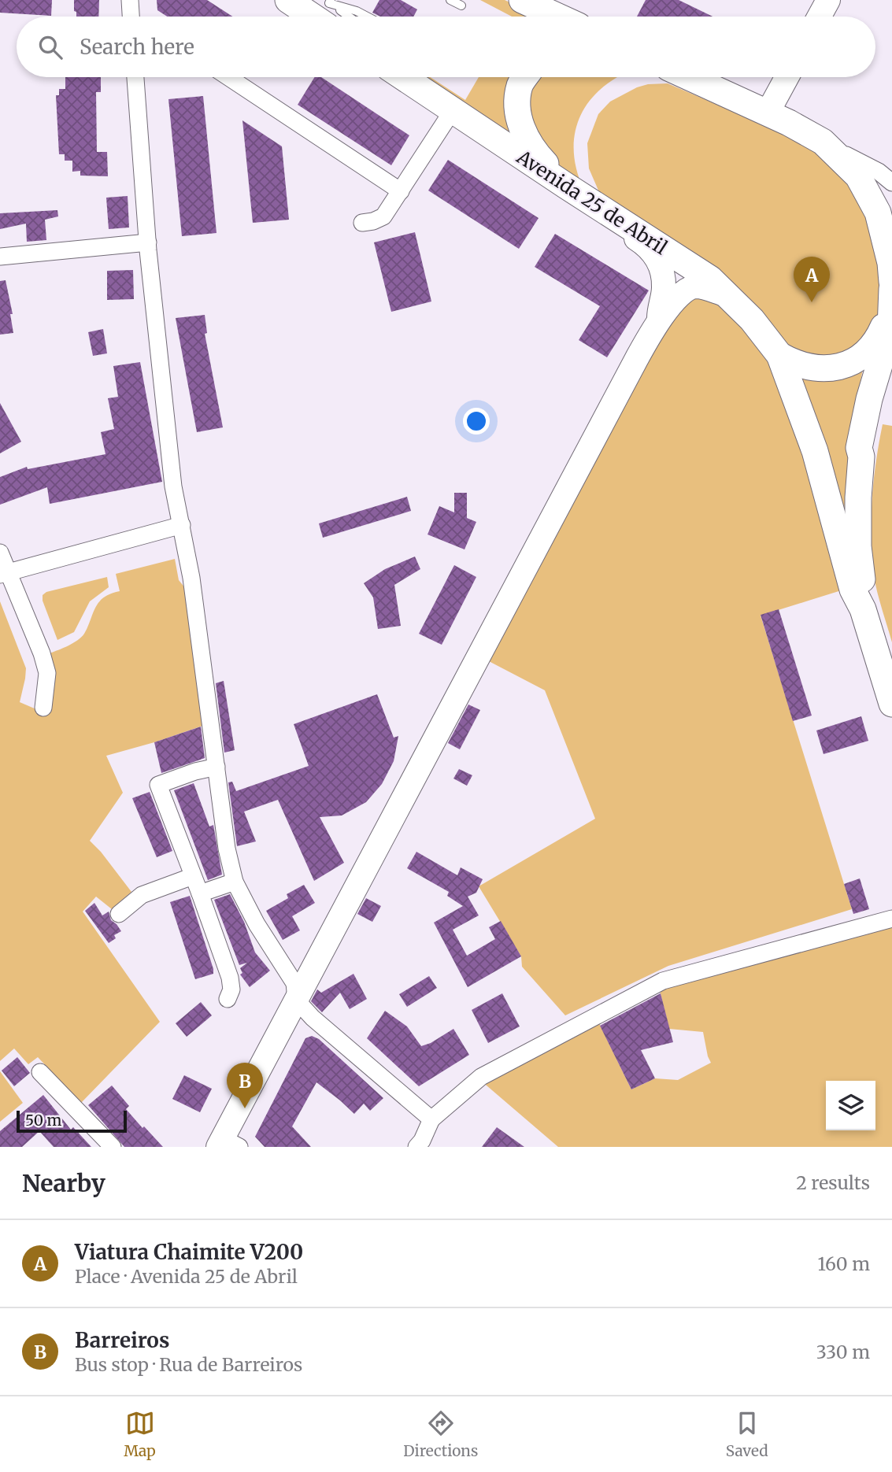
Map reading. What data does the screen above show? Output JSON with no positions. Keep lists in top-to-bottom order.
{
  "streets": {
    "main road": ["Avenida 25 de Abril"]
  },
  "scale_bar": "50 m",
  "page": {
    "search": "Search here",
    "pins": ["A", "B"],
    "scale": "50 m",
    "heading": ["Nearby", "2 results"],
    "list": [
      {
        "mark": "A",
        "name": "Viatura Chaimite V200",
        "note": "Place · Avenida 25 de Abril",
        "value": "160 m"
      },
      {
        "mark": "B",
        "name": "Barreiros",
        "note": "Bus stop · Rua de Barreiros",
        "value": "330 m"
      }
    ],
    "nav": ["Map", "Directions", "Saved"]
  }
}
